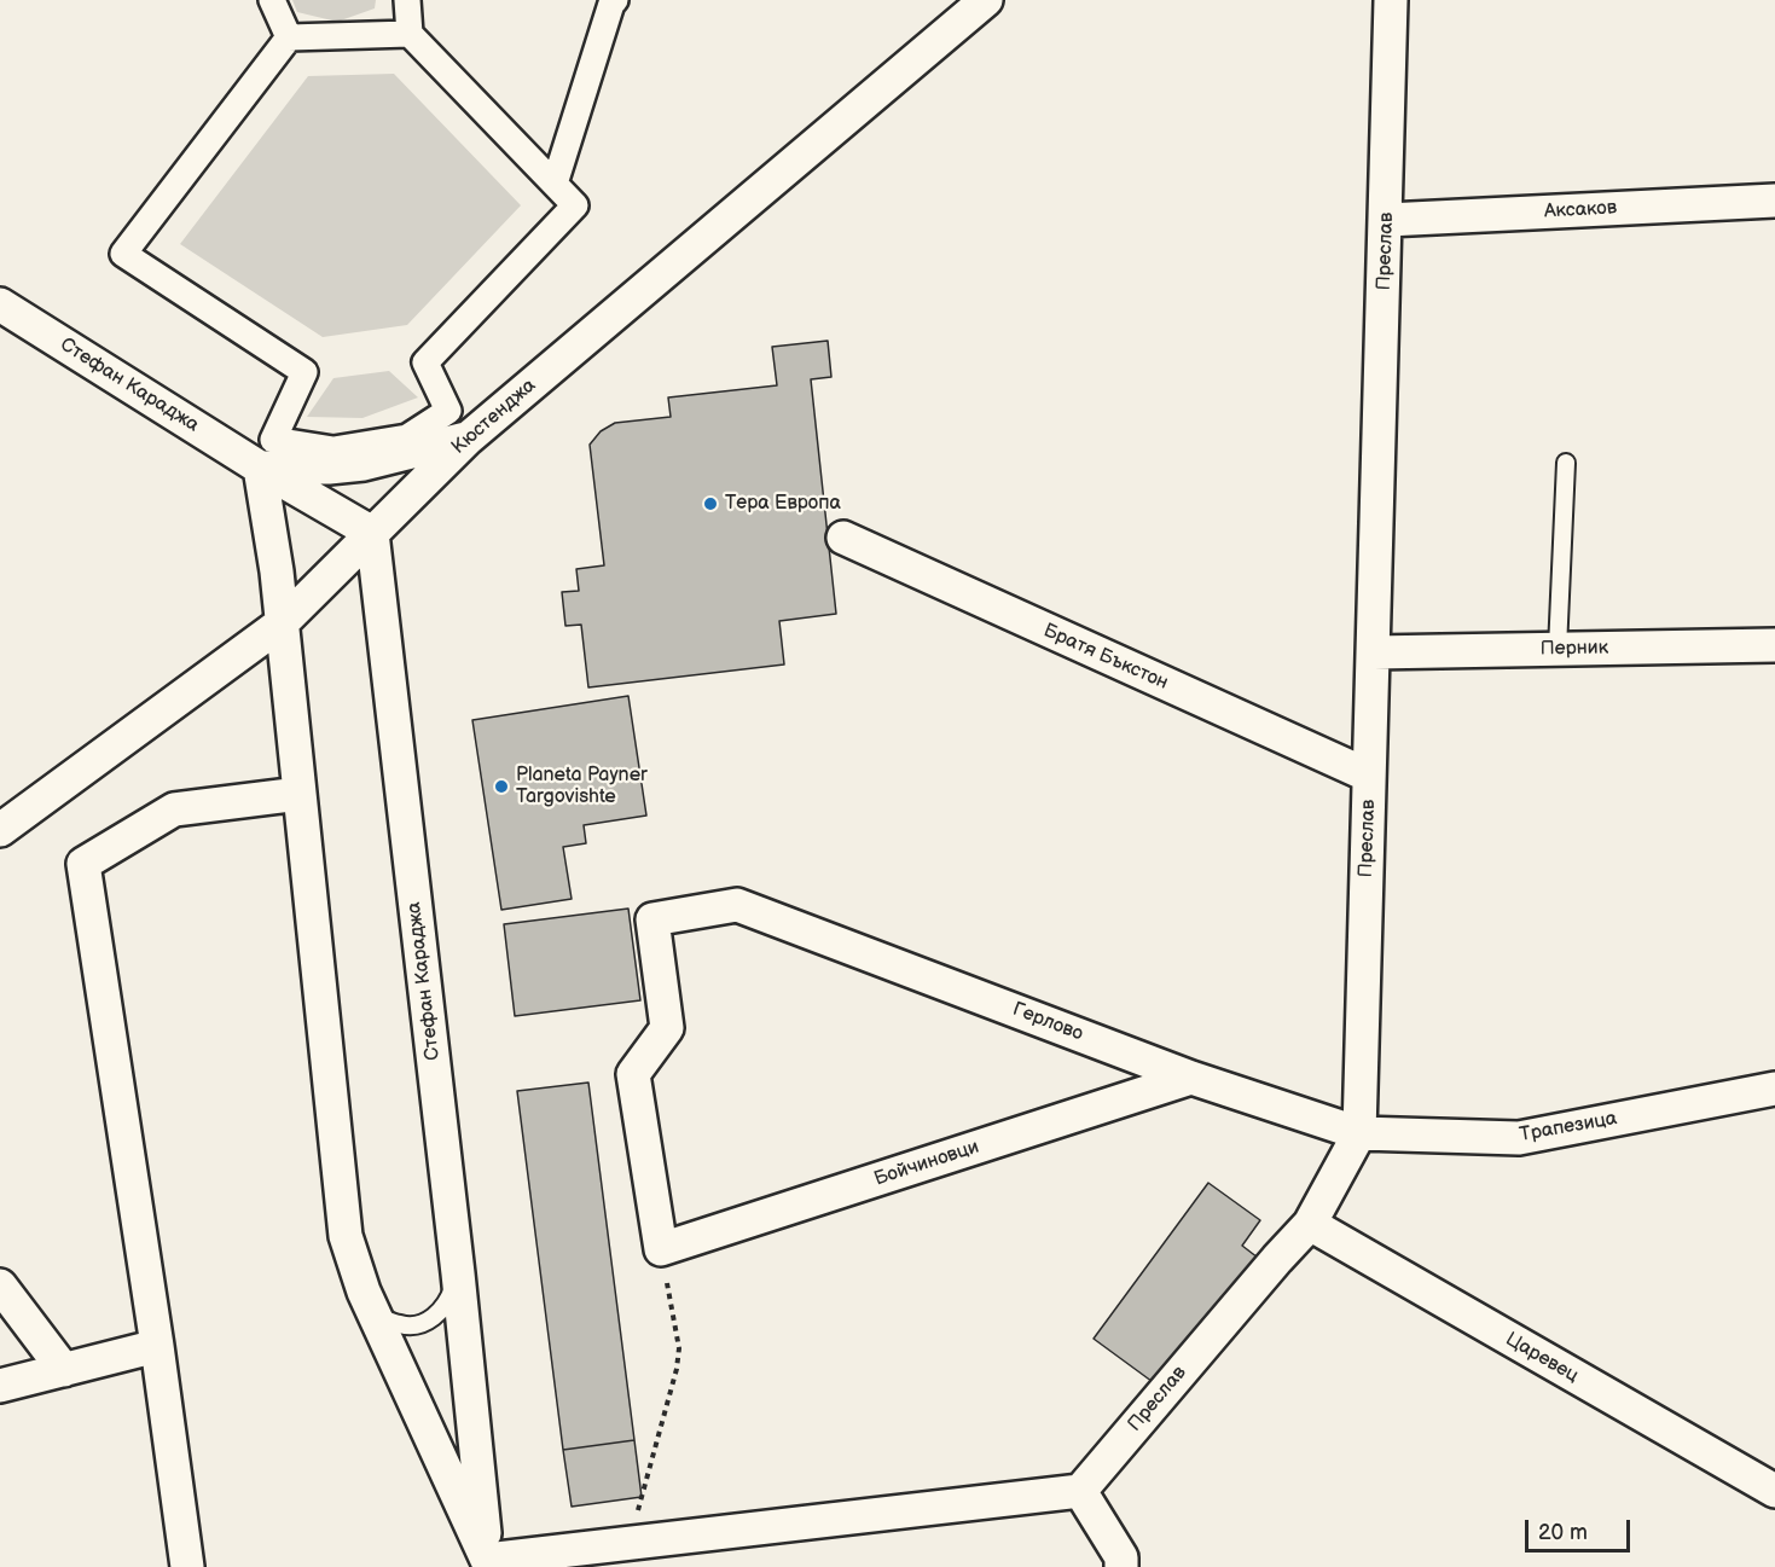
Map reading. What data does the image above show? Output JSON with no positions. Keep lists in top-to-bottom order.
{
  "streets": {
    "street": [
      "Аксаков",
      "Преслав",
      "Стефан Караджа",
      "Кюстенджа",
      "Перник",
      "Братя Бъкстон",
      "Герлово",
      "Трапезица",
      "Бойчиновци",
      "Царевец"
    ]
  },
  "crossings": [
    ["Аксаков", "Преслав"],
    ["Преслав", "Перник"],
    ["Преслав", "Братя Бъкстон"],
    ["Преслав", "Герлово"],
    ["Преслав", "Трапезица"],
    ["Преслав", "Царевец"],
    ["Стефан Караджа", "Кюстенджа"],
    ["Герлово", "Трапезица"],
    ["Герлово", "Бойчиновци"]
  ],
  "places": ["Тера Европа", "Planeta Payner Targovishte"],
  "scale_bar": "20 m"
}
